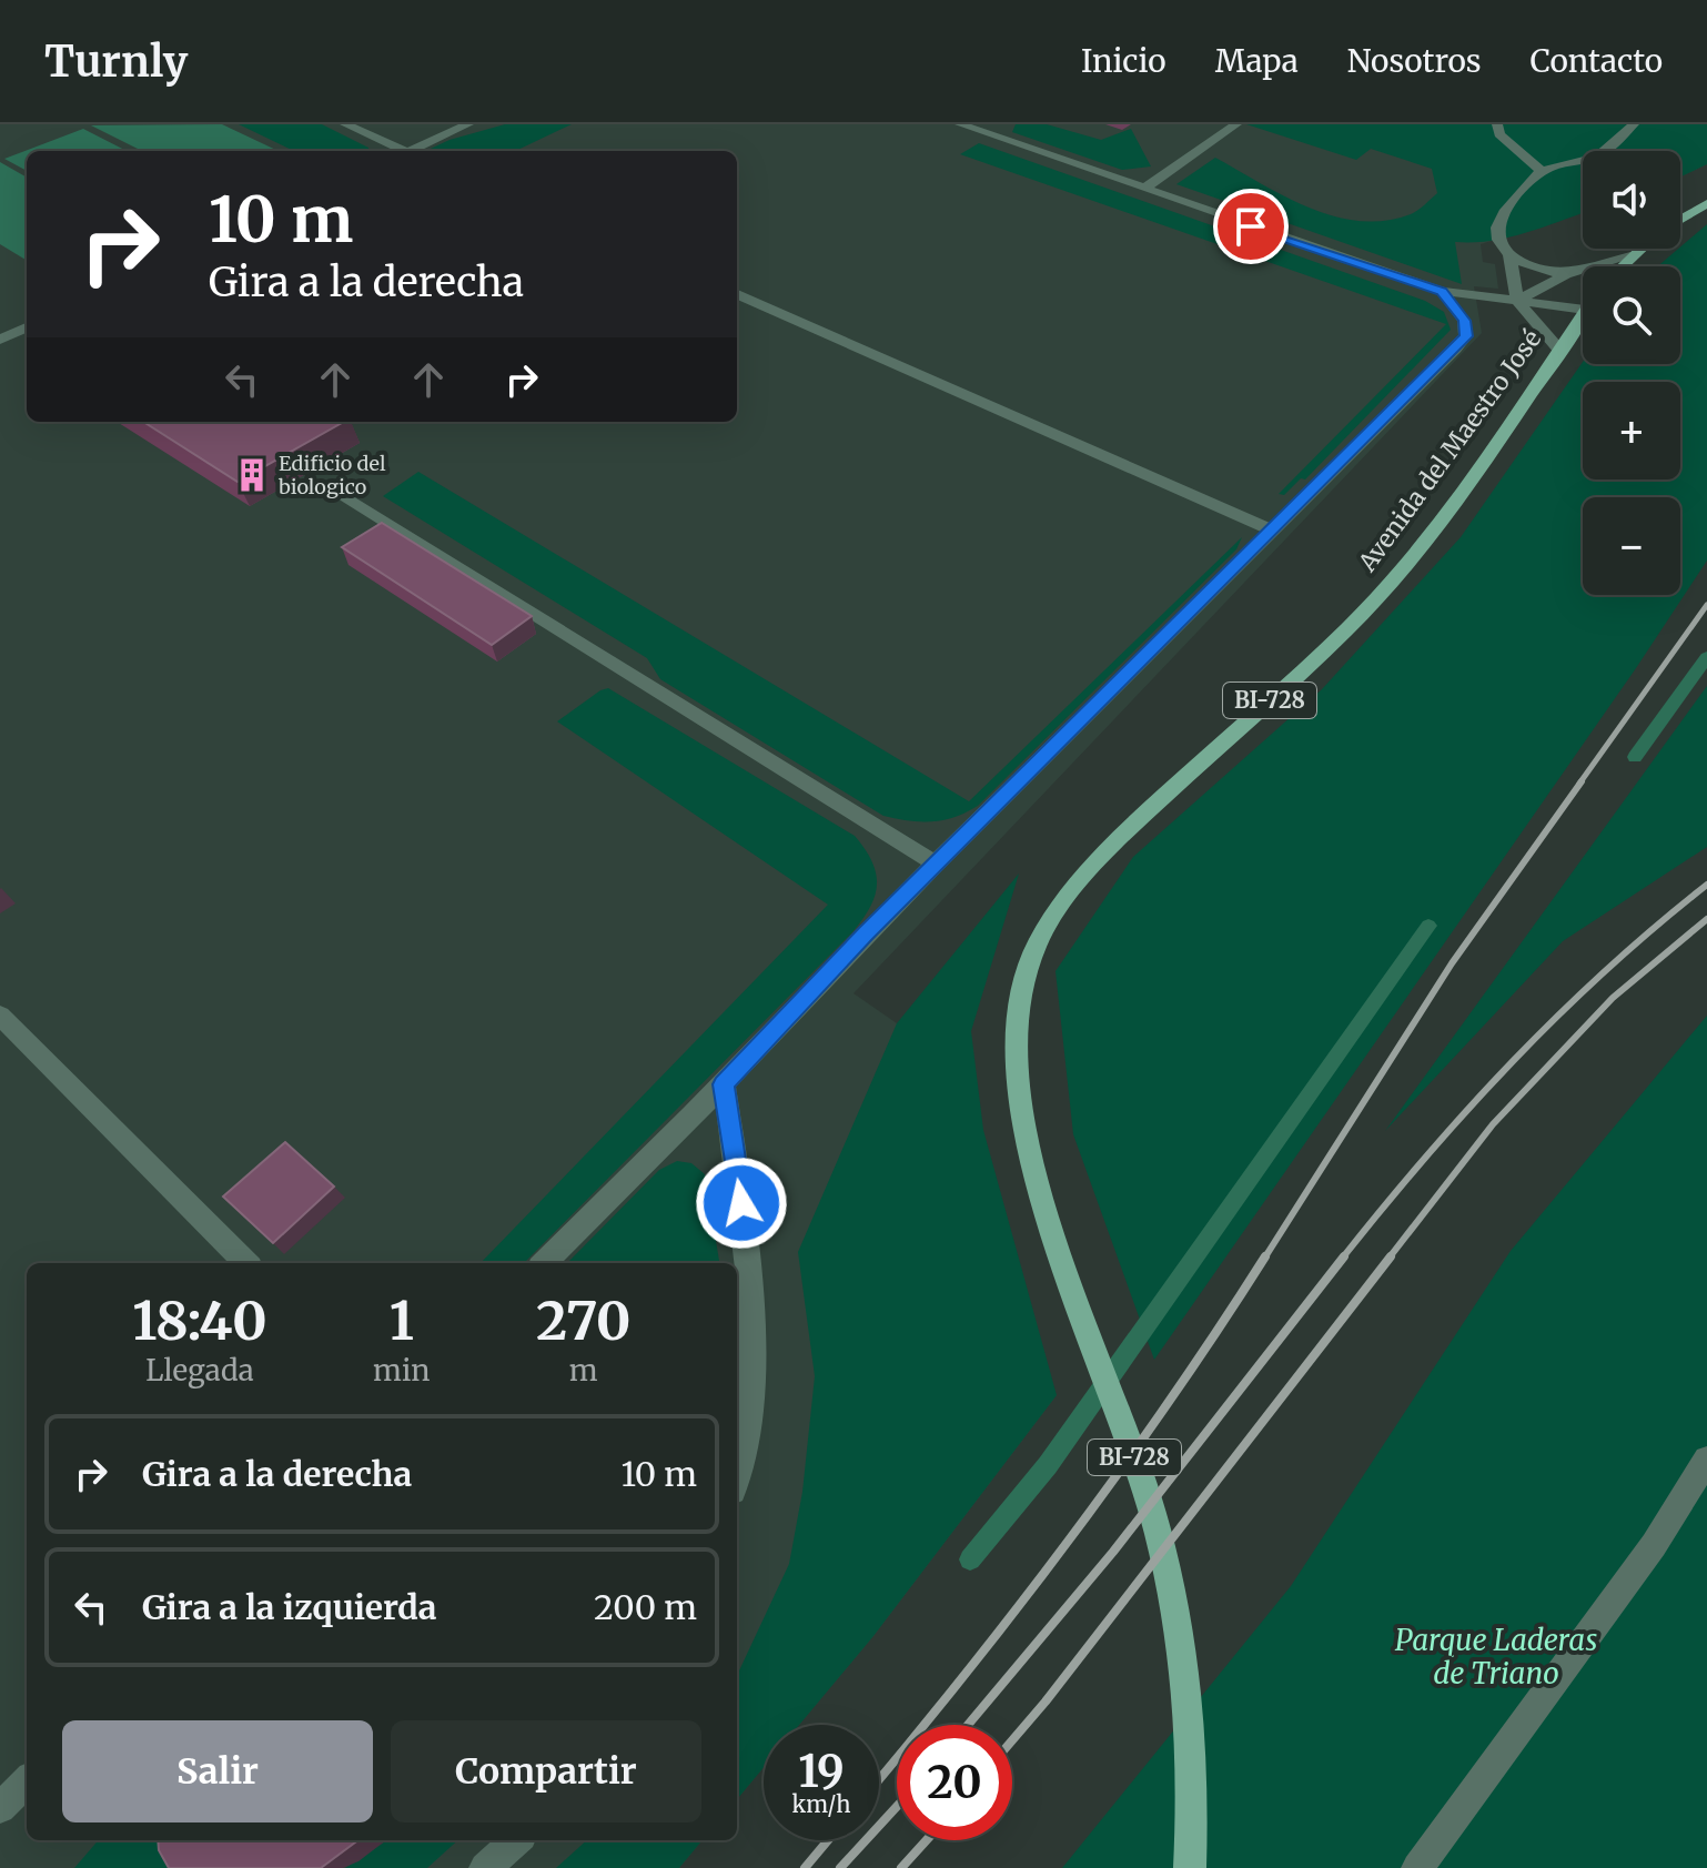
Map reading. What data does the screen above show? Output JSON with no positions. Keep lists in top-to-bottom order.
{
  "streets": {
    "main road": ["Avenida del Maestro José", "BI-728"]
  },
  "parks": ["Parque Laderas de Triano"],
  "places": {
    "building": ["Edificio del biologico"]
  },
  "page": {
    "header": "Turnly",
    "nav": [
      "Inicio",
      "Mapa",
      "Nosotros",
      "Contacto"
    ],
    "map_buttons": ["+", "−"],
    "turn": ["10 m", "Gira a la derecha"],
    "eta": [
      "18:40",
      "Llegada",
      "1",
      "min",
      "270",
      "m"
    ],
    "list": [
      {
        "name": "Gira a la derecha",
        "value": "10 m"
      },
      {
        "name": "Gira a la izquierda",
        "value": "200 m"
      }
    ],
    "buttons": ["Salir", "Compartir"],
    "speed": "19 km/h",
    "limit": "20"
  }
}
